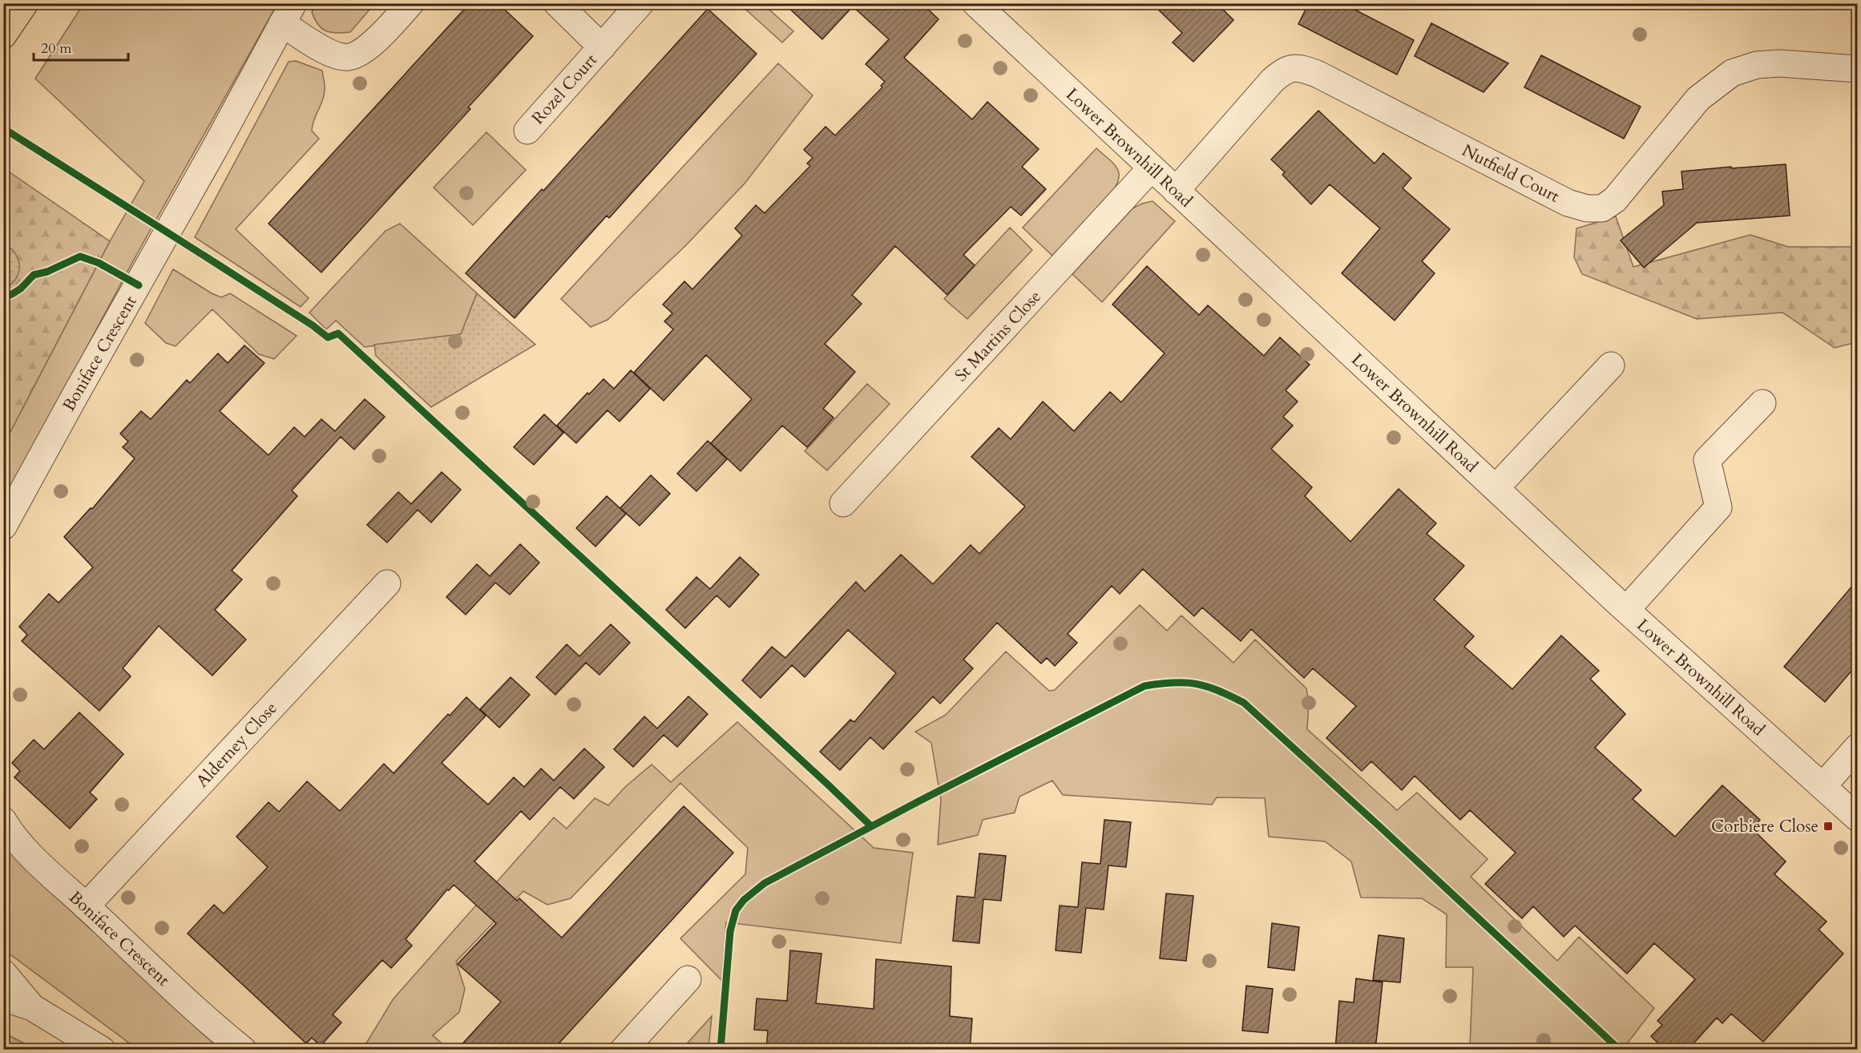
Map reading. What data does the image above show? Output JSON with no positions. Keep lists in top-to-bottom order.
{
  "streets": {
    "street": [
      "Rozel Court",
      "Lower Brownhill Road",
      "Nutfield Court",
      "St Martins Close",
      "Boniface Crescent",
      "Alderney Close"
    ]
  },
  "crossings": [
    ["Lower Brownhill Road", "Nutfield Court"],
    ["Lower Brownhill Road", "St Martins Close"],
    ["Boniface Crescent", "Alderney Close"]
  ],
  "places": {
    "transit": ["Corbiere Close"]
  },
  "scale_bar": "20 m"
}
